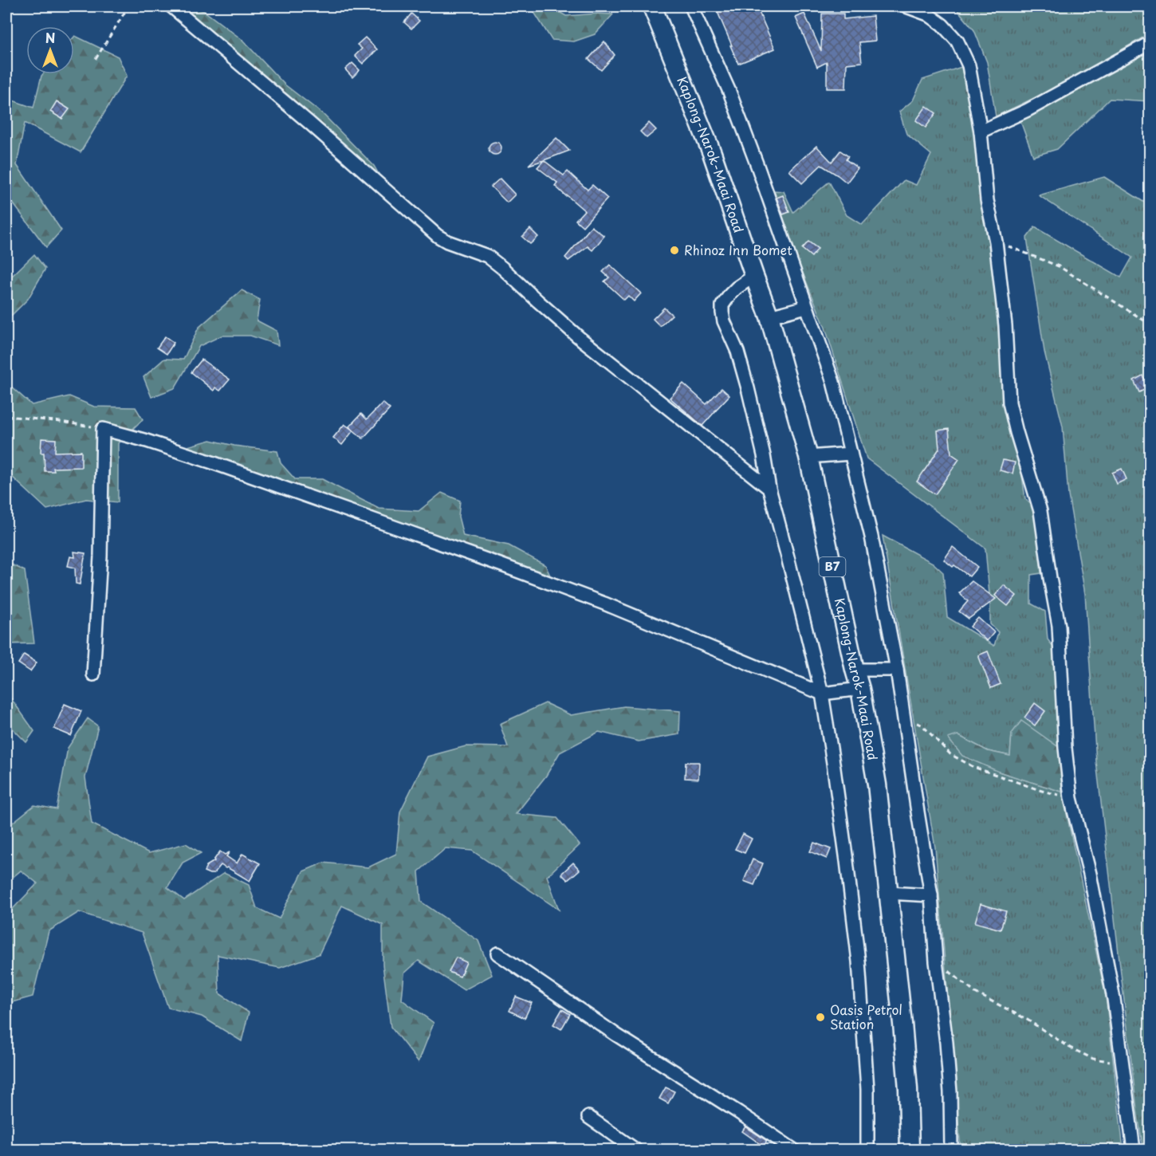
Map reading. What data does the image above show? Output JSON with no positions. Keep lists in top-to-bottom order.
{
  "streets": {
    "highway": ["Kaplong-Narok-Maai Road", "B7"]
  },
  "places": ["Rhinoz Inn Bomet", "Oasis Petrol Station"],
  "north": "top"
}
